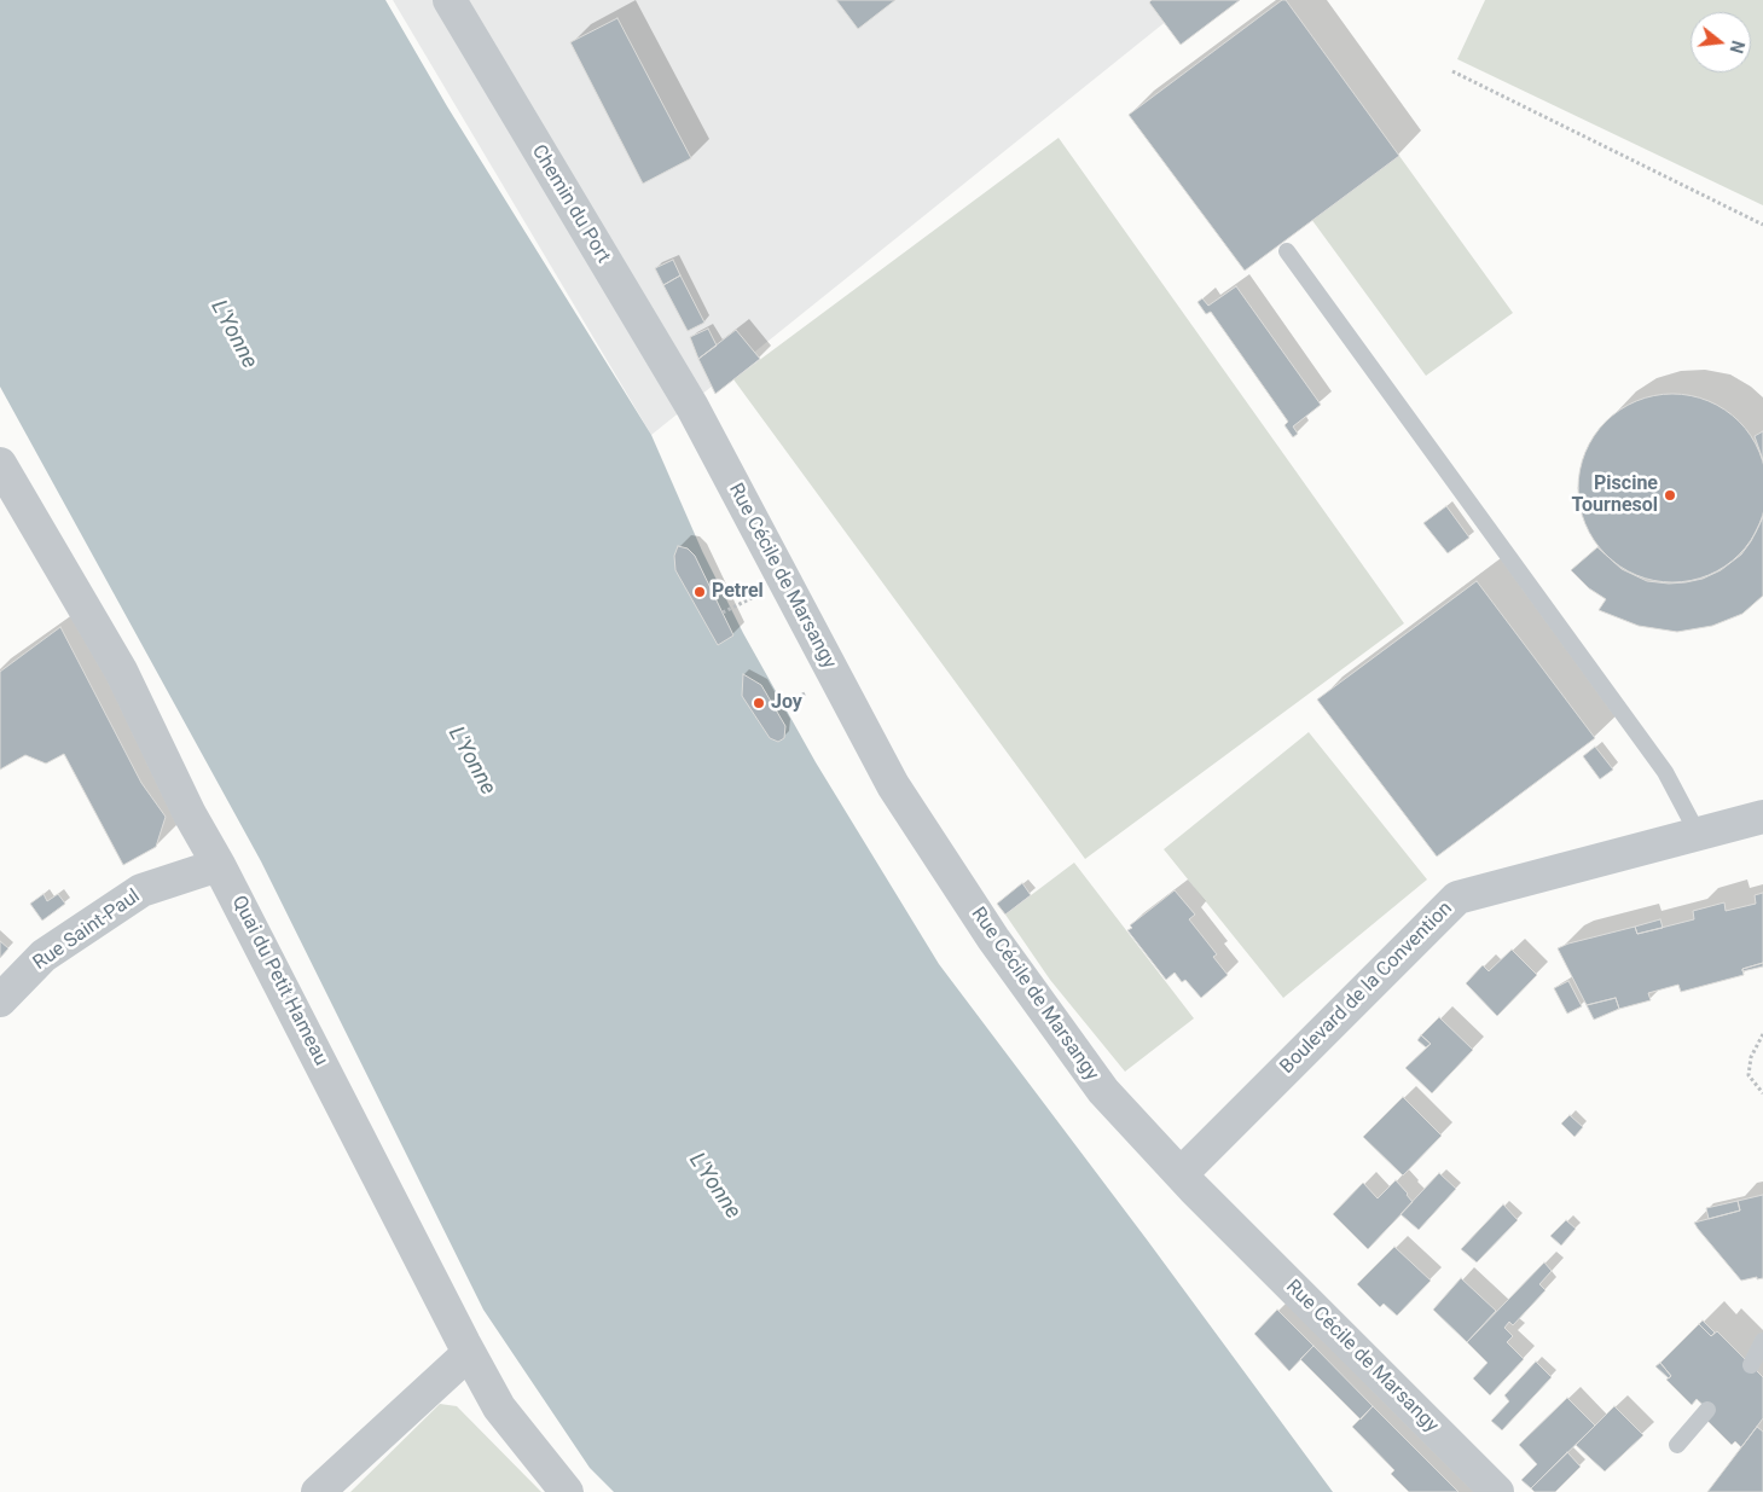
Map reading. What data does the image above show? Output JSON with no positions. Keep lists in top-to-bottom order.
{
  "streets": {
    "street": [
      "Chemin du Port",
      "Rue Cécile de Marsangy",
      "Rue Saint-Paul",
      "Quai du Petit Hameau",
      "Boulevard de la Convention"
    ]
  },
  "crossings": [
    ["Chemin du Port", "Rue Cécile de Marsangy"],
    ["Rue Cécile de Marsangy", "Boulevard de la Convention"],
    ["Rue Saint-Paul", "Quai du Petit Hameau"]
  ],
  "water": ["L'Yonne"],
  "places": ["Piscine Tournesol", "Petrel", "Joy"],
  "north": "right"
}
